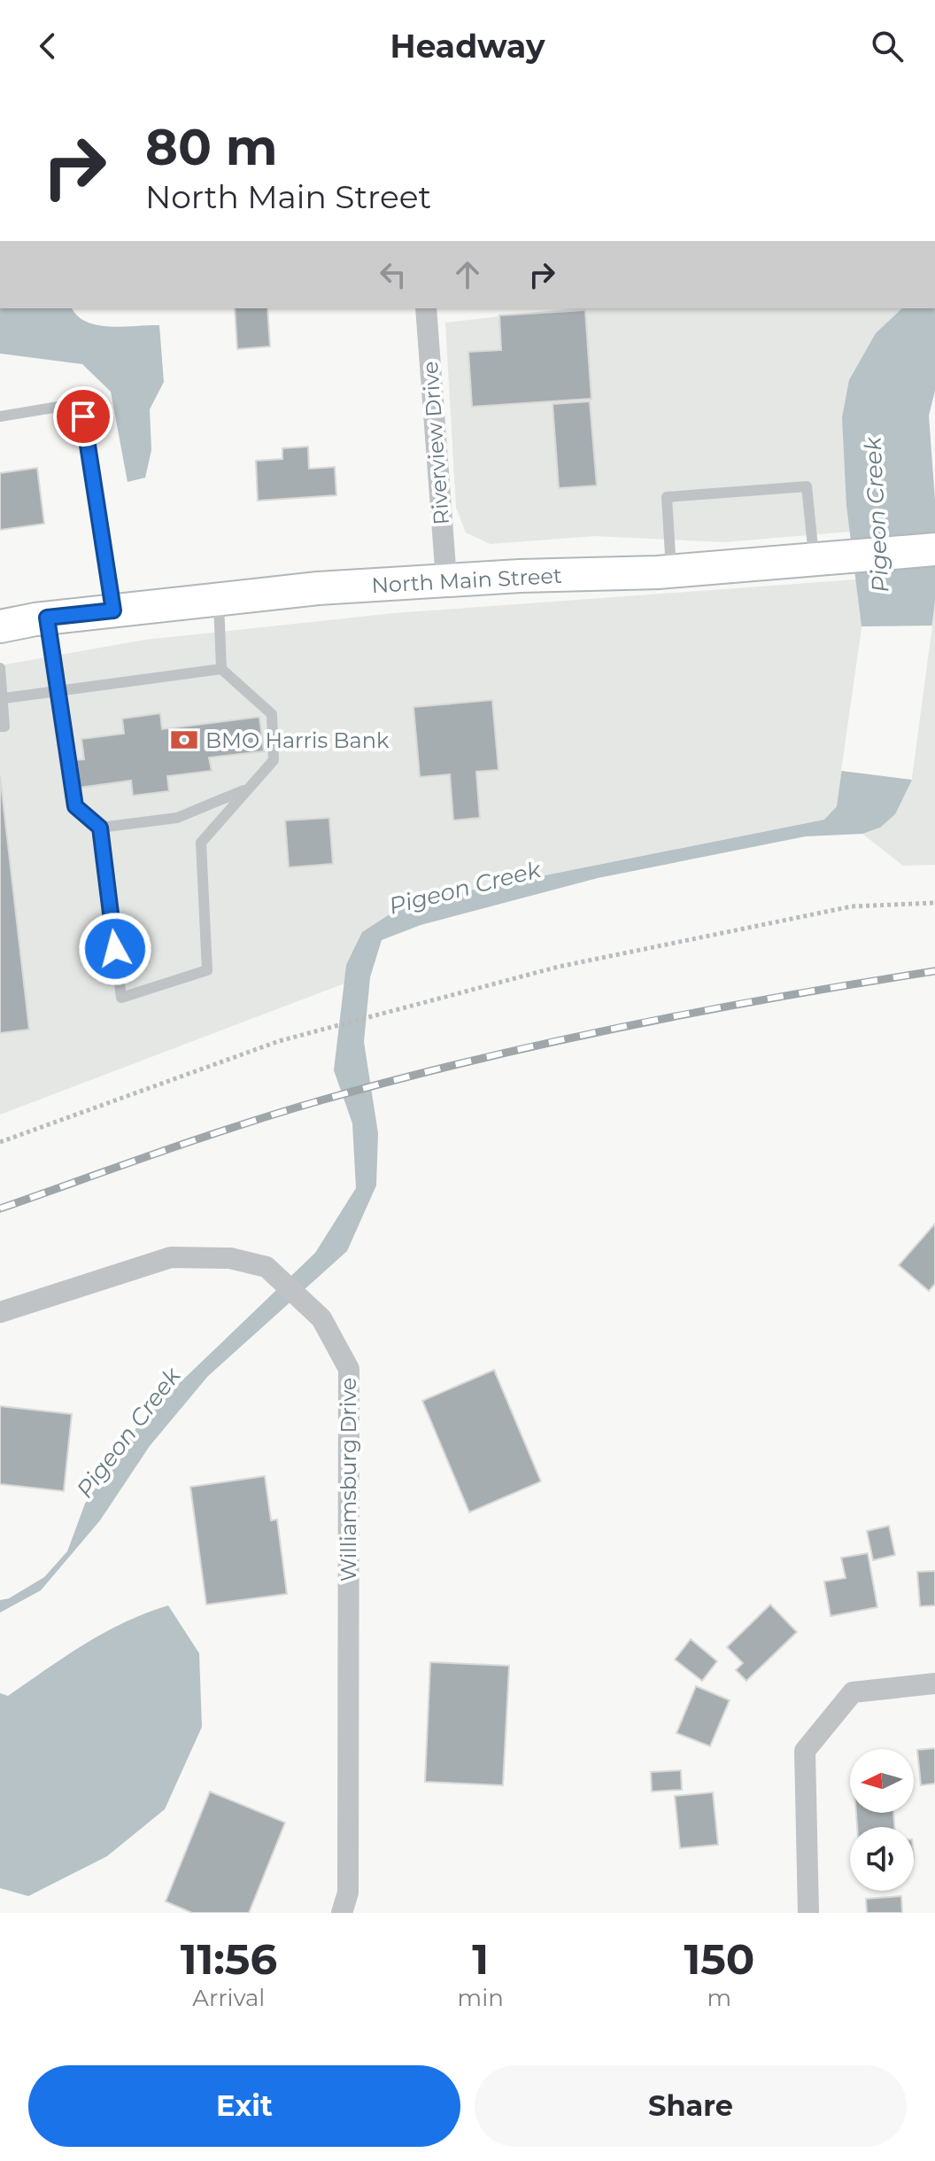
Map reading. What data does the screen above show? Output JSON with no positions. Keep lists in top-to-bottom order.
{
  "streets": {
    "main road": ["North Main Street"],
    "street": ["Riverview Drive", "Williamsburg Drive"]
  },
  "crossings": [
    ["Riverview Drive", "North Main Street"]
  ],
  "water": ["Pigeon Creek"],
  "places": {
    "bank": ["BMO Harris Bank"]
  },
  "north": "left",
  "page": {
    "header": "Headway",
    "turn": ["80 m", "North Main Street"],
    "eta": [
      "11:56",
      "Arrival",
      "1",
      "min",
      "150",
      "m"
    ],
    "buttons": ["Exit", "Share"]
  }
}
